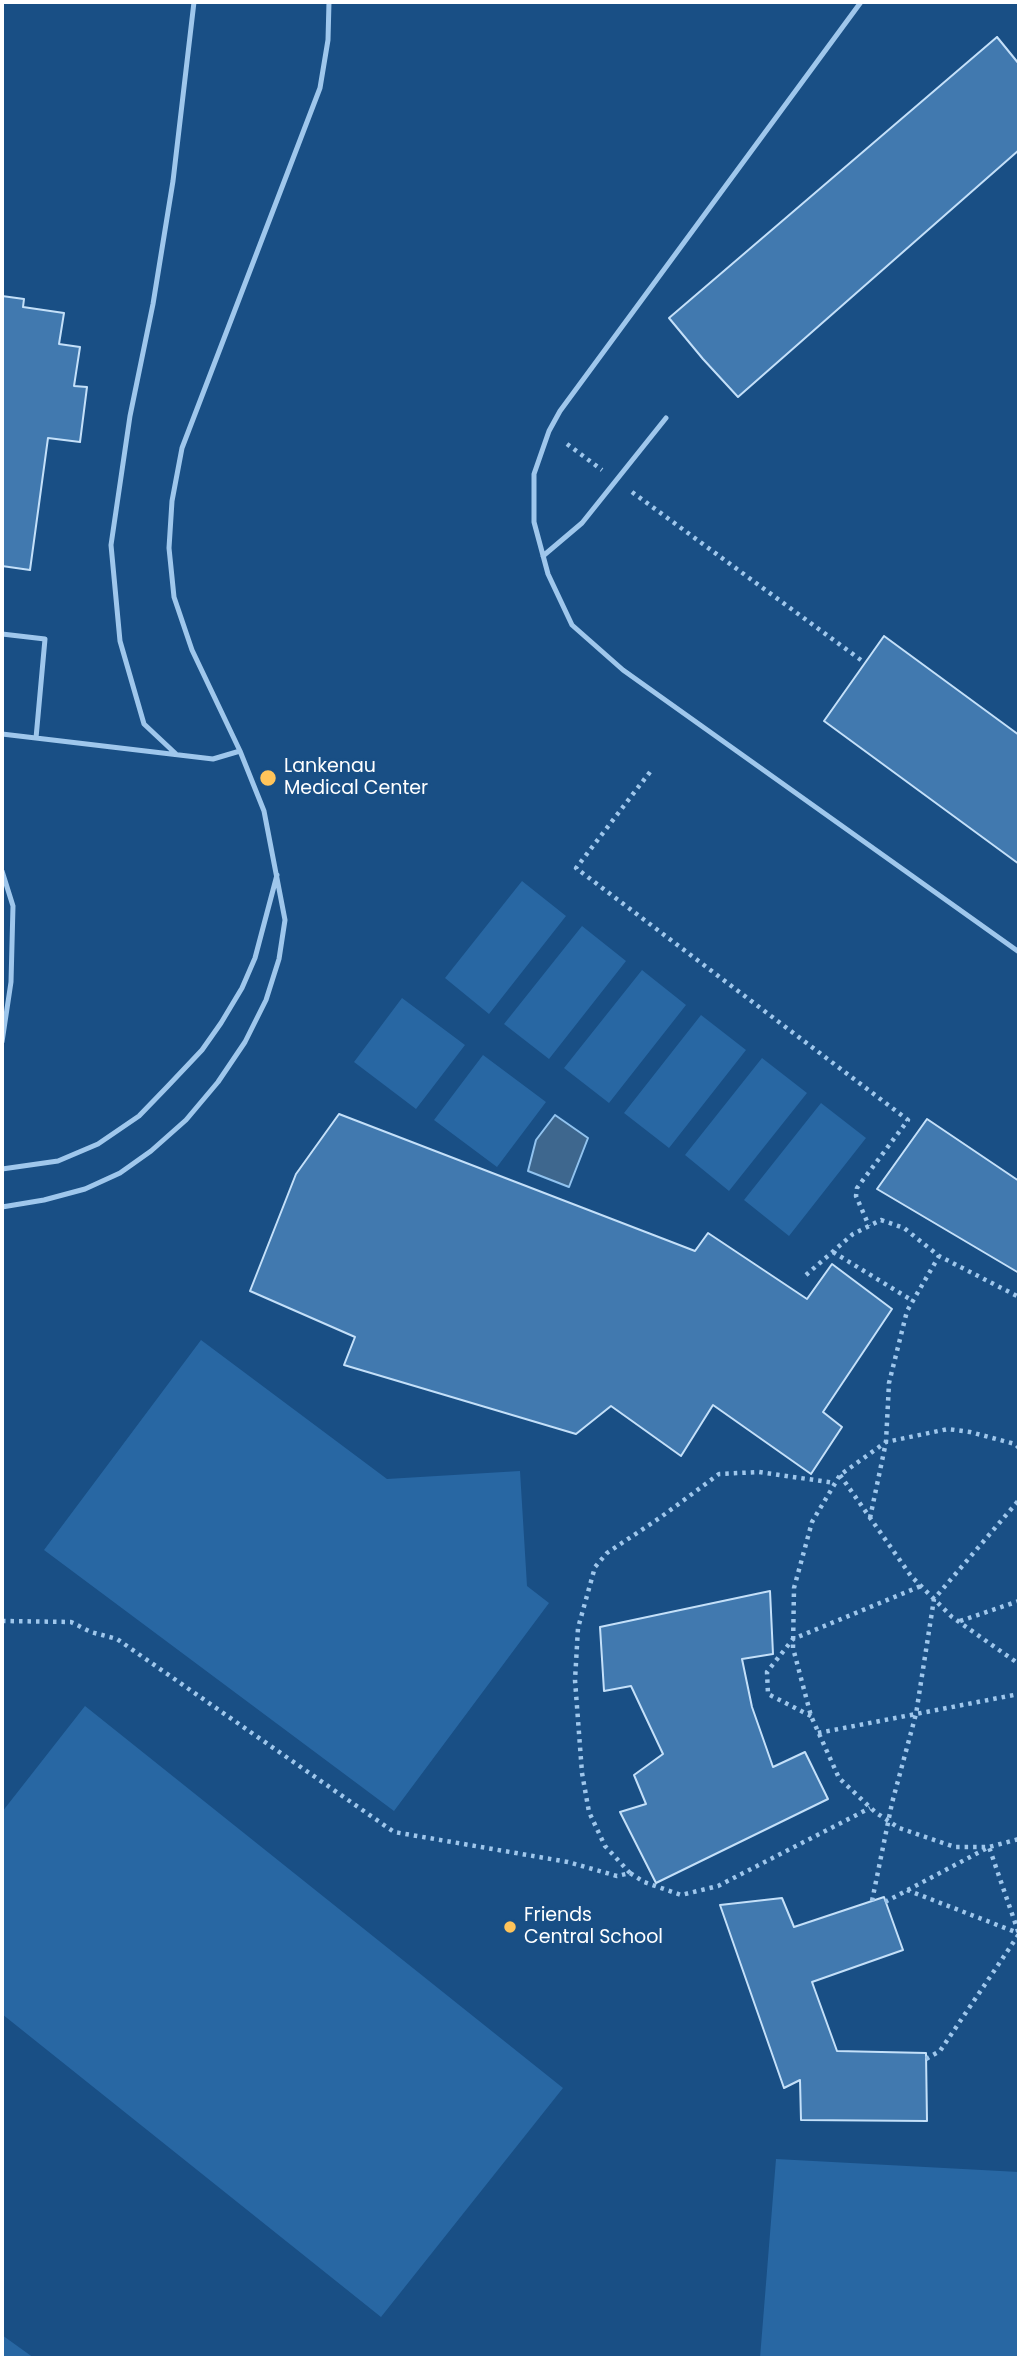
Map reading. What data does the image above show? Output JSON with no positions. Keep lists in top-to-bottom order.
{
  "places": ["Lankenau Medical Center", "Friends Central School"]
}
